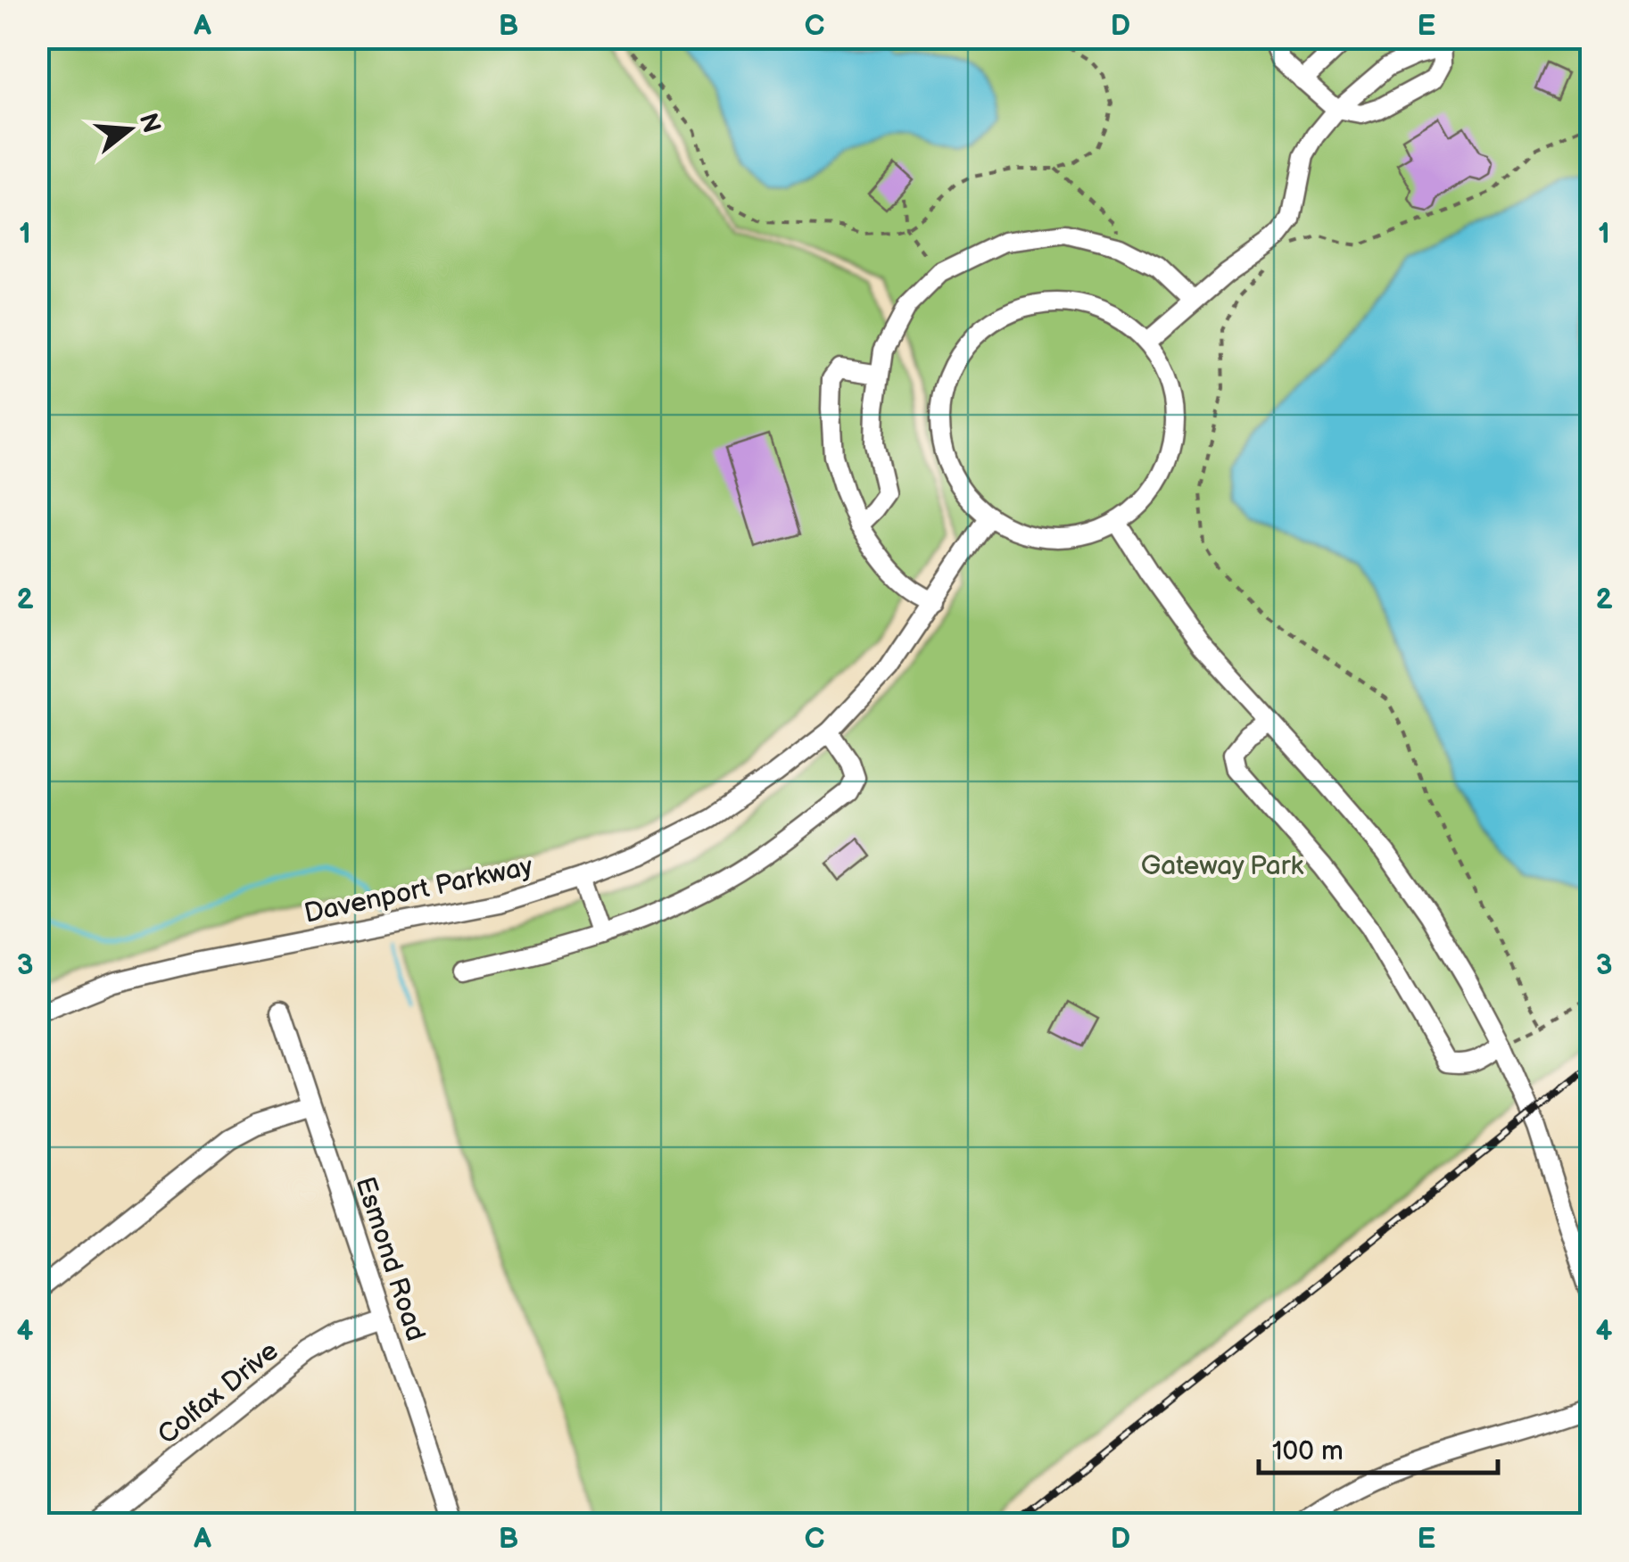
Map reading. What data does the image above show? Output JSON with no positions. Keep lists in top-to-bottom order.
{
  "streets": {
    "street": ["Davenport Parkway", "Esmond Road", "Colfax Drive"]
  },
  "crossings": [
    ["Esmond Road", "Colfax Drive"]
  ],
  "parks": ["Gateway Park"],
  "scale_bar": "100 m",
  "north": "right",
  "grid": {
    "columns": [
      "A",
      "B",
      "C",
      "D",
      "E"
    ],
    "rows": [
      "1",
      "2",
      "3",
      "4"
    ]
  }
}
